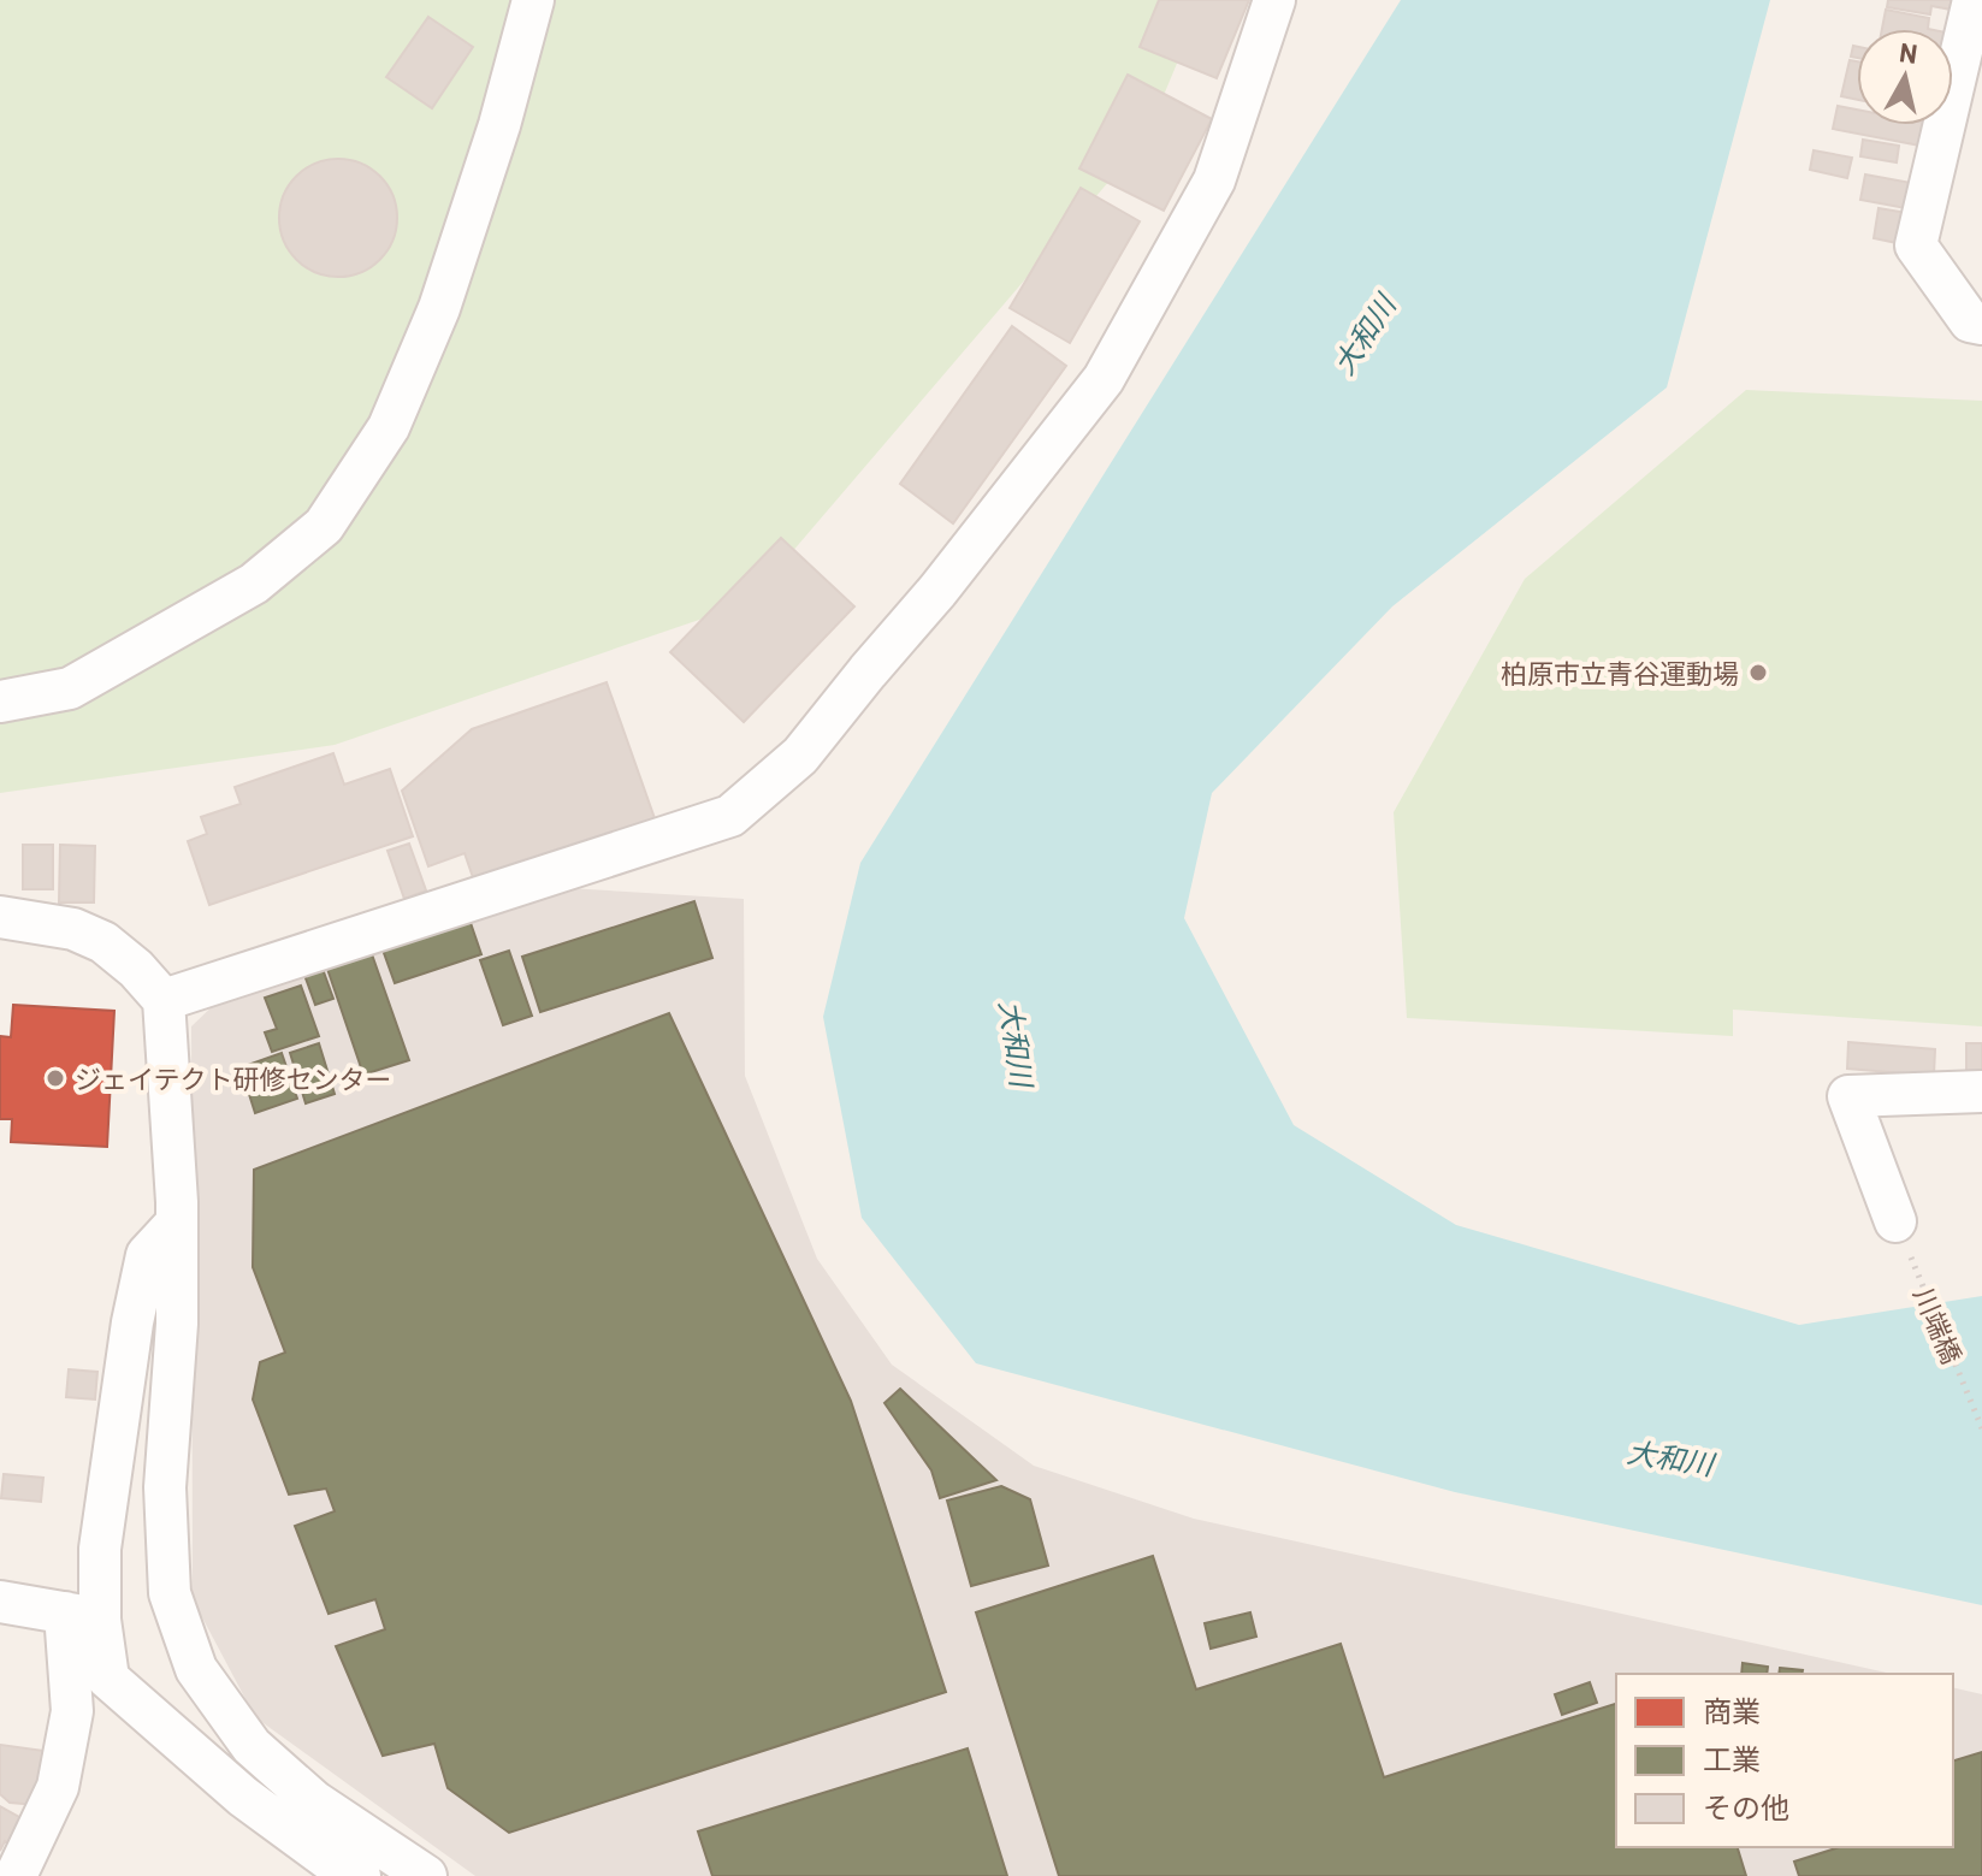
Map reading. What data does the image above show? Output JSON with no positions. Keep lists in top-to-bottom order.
{
  "streets": {
    "path": ["川端橋"]
  },
  "water": ["大和川"],
  "places": ["柏原市立青谷運動場", "ジェイテクト研修センター"],
  "legend": ["商業", "工業", "その他"],
  "north": "top"
}
